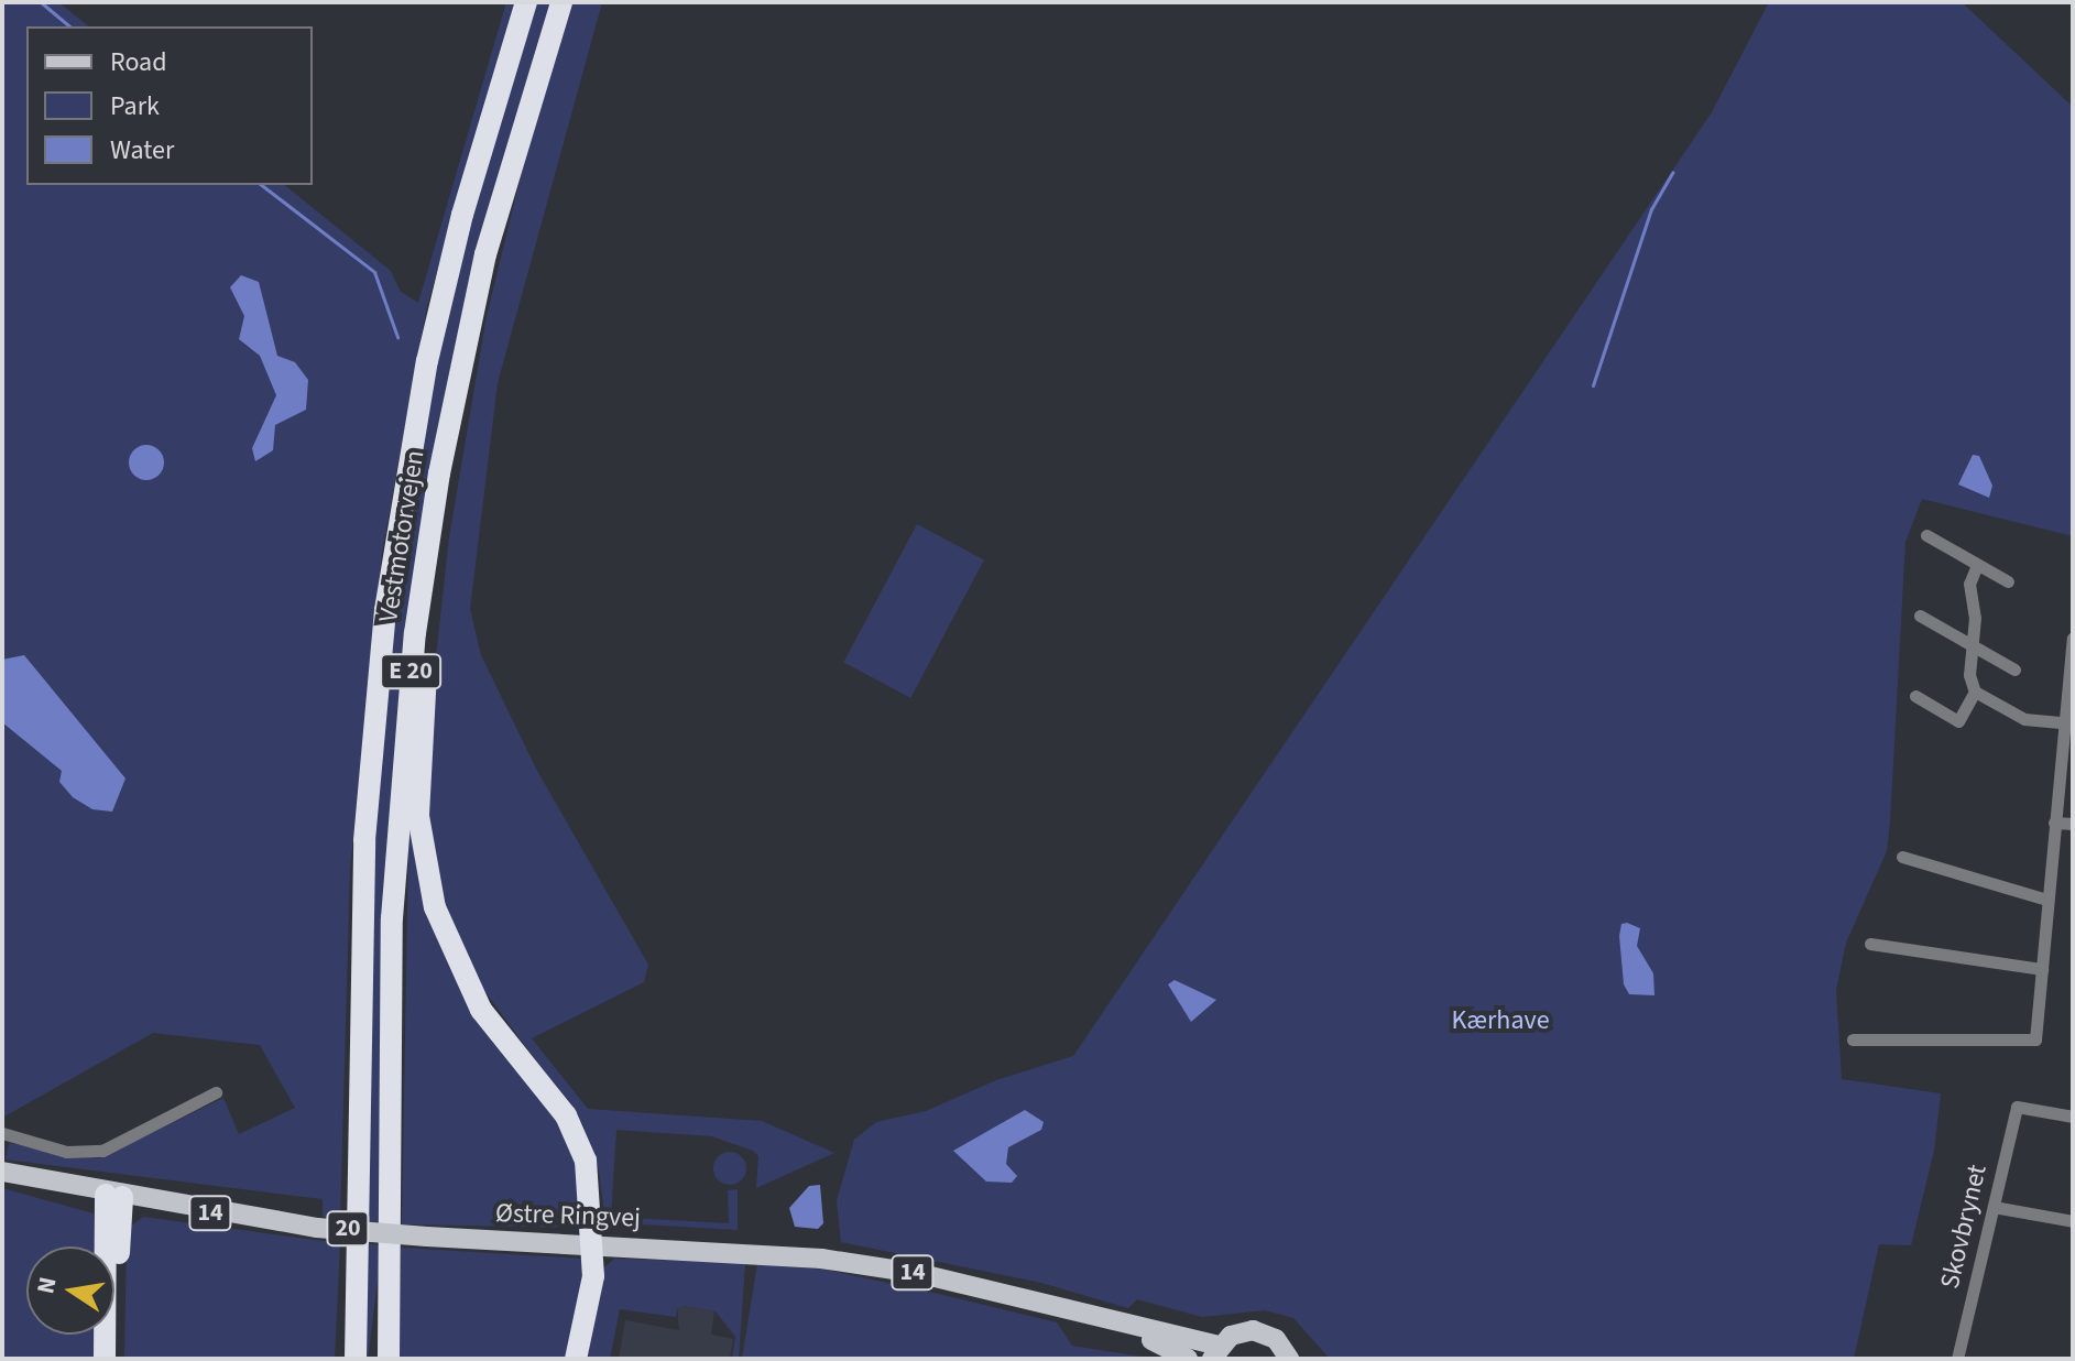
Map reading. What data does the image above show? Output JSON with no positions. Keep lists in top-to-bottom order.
{
  "streets": {
    "highway": ["Vestmotorvejen", "E 20", "20"],
    "main road": ["14", "Østre Ringvej"],
    "street": ["Skovbrynet"]
  },
  "crossings": [
    ["Vestmotorvejen", "E 20"],
    ["Vestmotorvejen", "20"],
    ["E 20", "Østre Ringvej"],
    ["14", "Østre Ringvej"]
  ],
  "parks": ["Kærhave"],
  "legend": ["Road", "Park", "Water"],
  "north": "left"
}
